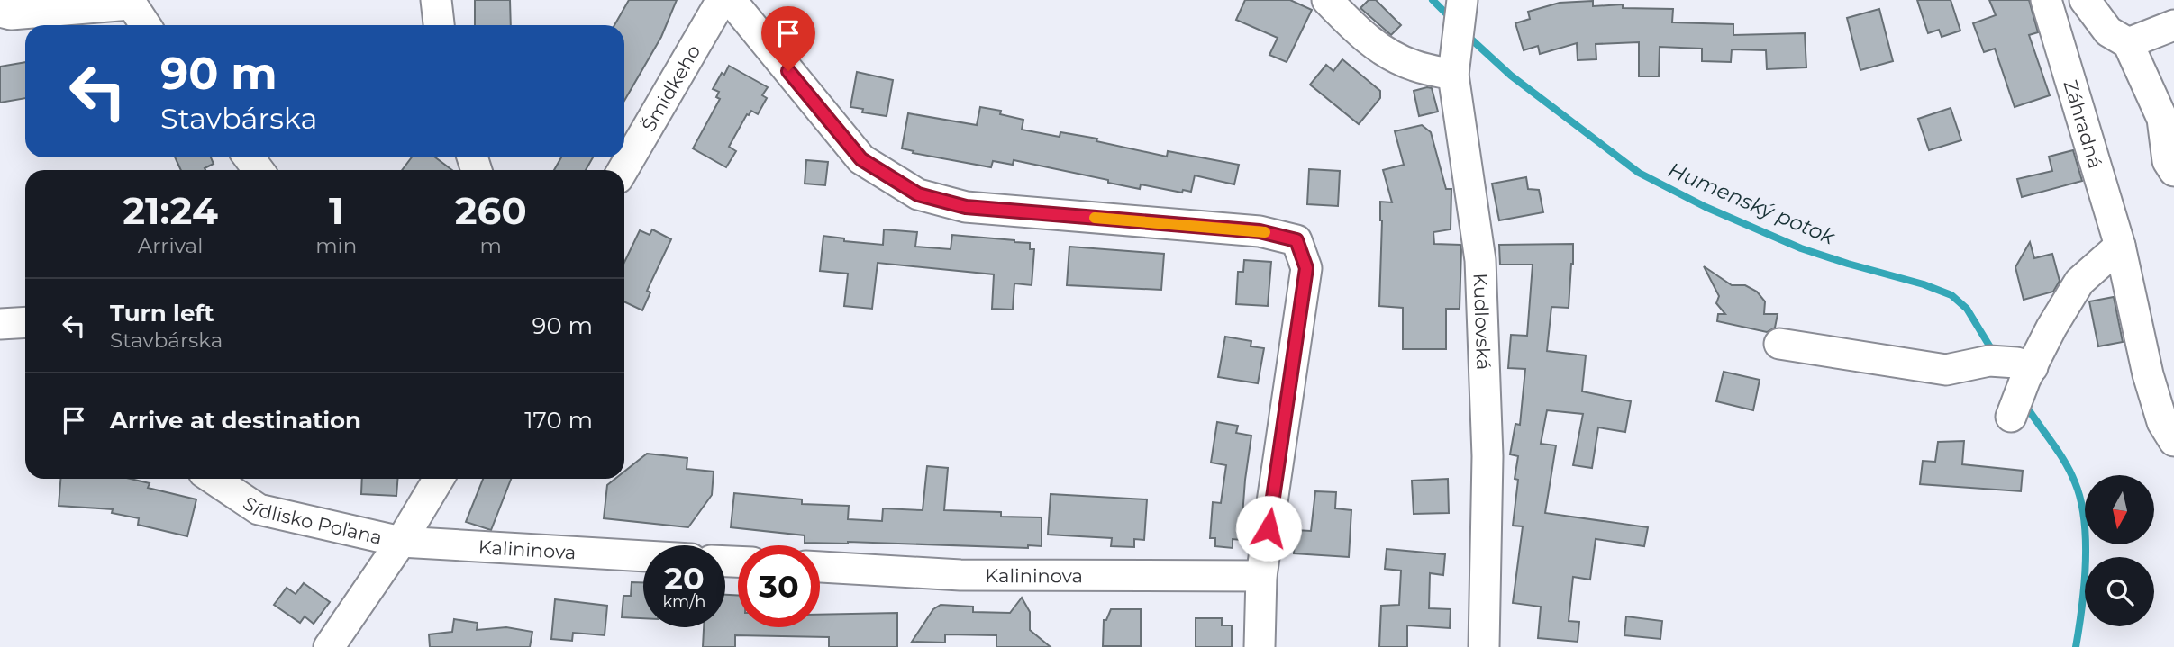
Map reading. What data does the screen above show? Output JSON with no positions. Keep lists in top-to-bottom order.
{
  "streets": {
    "street": [
      "Šmidkeho",
      "Záhradná",
      "Kudlovská",
      "Sídlisko Poľana",
      "Kalininova"
    ]
  },
  "crossings": [
    ["Sídlisko Poľana", "Kalininova"]
  ],
  "water": ["Humenský potok"],
  "north": "bottom",
  "page": {
    "turn": ["90 m", "Stavbárska"],
    "eta": [
      "21:24",
      "Arrival",
      "1",
      "min",
      "260",
      "m"
    ],
    "list": [
      {
        "name": "Turn left",
        "note": "Stavbárska",
        "value": "90 m"
      },
      {
        "name": "Arrive at destination",
        "value": "170 m"
      }
    ],
    "speed": "20 km/h",
    "limit": "30"
  }
}
